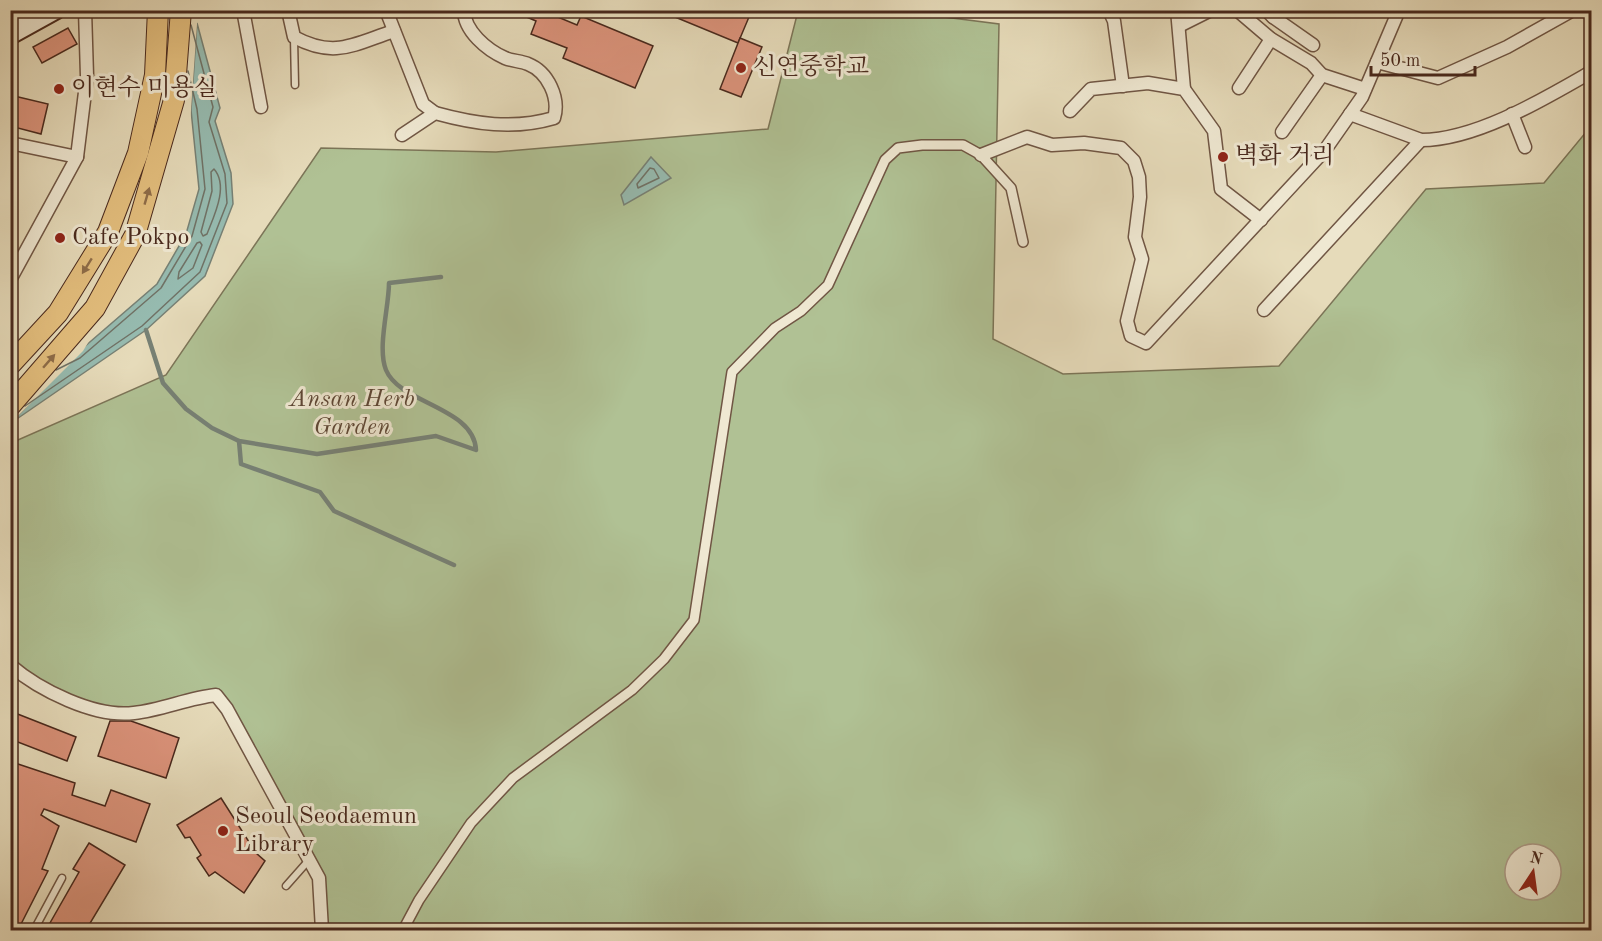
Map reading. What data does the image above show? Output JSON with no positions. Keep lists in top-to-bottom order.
{
  "parks": ["Ansan Herb Garden"],
  "places": [
    "신연중학교",
    "이현수 미용실",
    "벽화 거리",
    "Cafe Pokpo",
    "Seoul Seodaemun Library"
  ],
  "scale_bar": "50 m",
  "north": "top"
}
